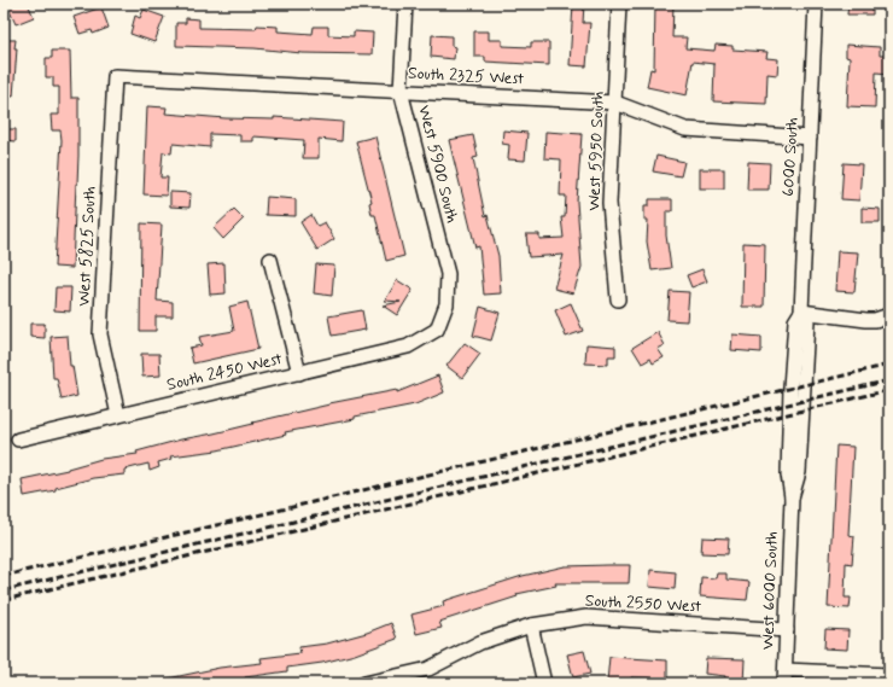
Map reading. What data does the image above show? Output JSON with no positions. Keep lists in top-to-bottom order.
{
  "streets": {
    "street": [
      "South 2325 West",
      "West 5950 South",
      "6000 South",
      "West 5900 South",
      "West 5825 South",
      "South 2450 West",
      "West 6000 South",
      "South 2550 West"
    ]
  },
  "crossings": [
    ["South 2325 West", "West 5950 South"],
    ["South 2325 West", "6000 South"],
    ["South 2325 West", "West 5900 South"],
    ["South 2325 West", "West 5825 South"],
    ["6000 South", "West 6000 South"],
    ["West 5900 South", "South 2450 West"],
    ["West 5825 South", "South 2450 West"],
    ["West 6000 South", "South 2550 West"]
  ]
}
